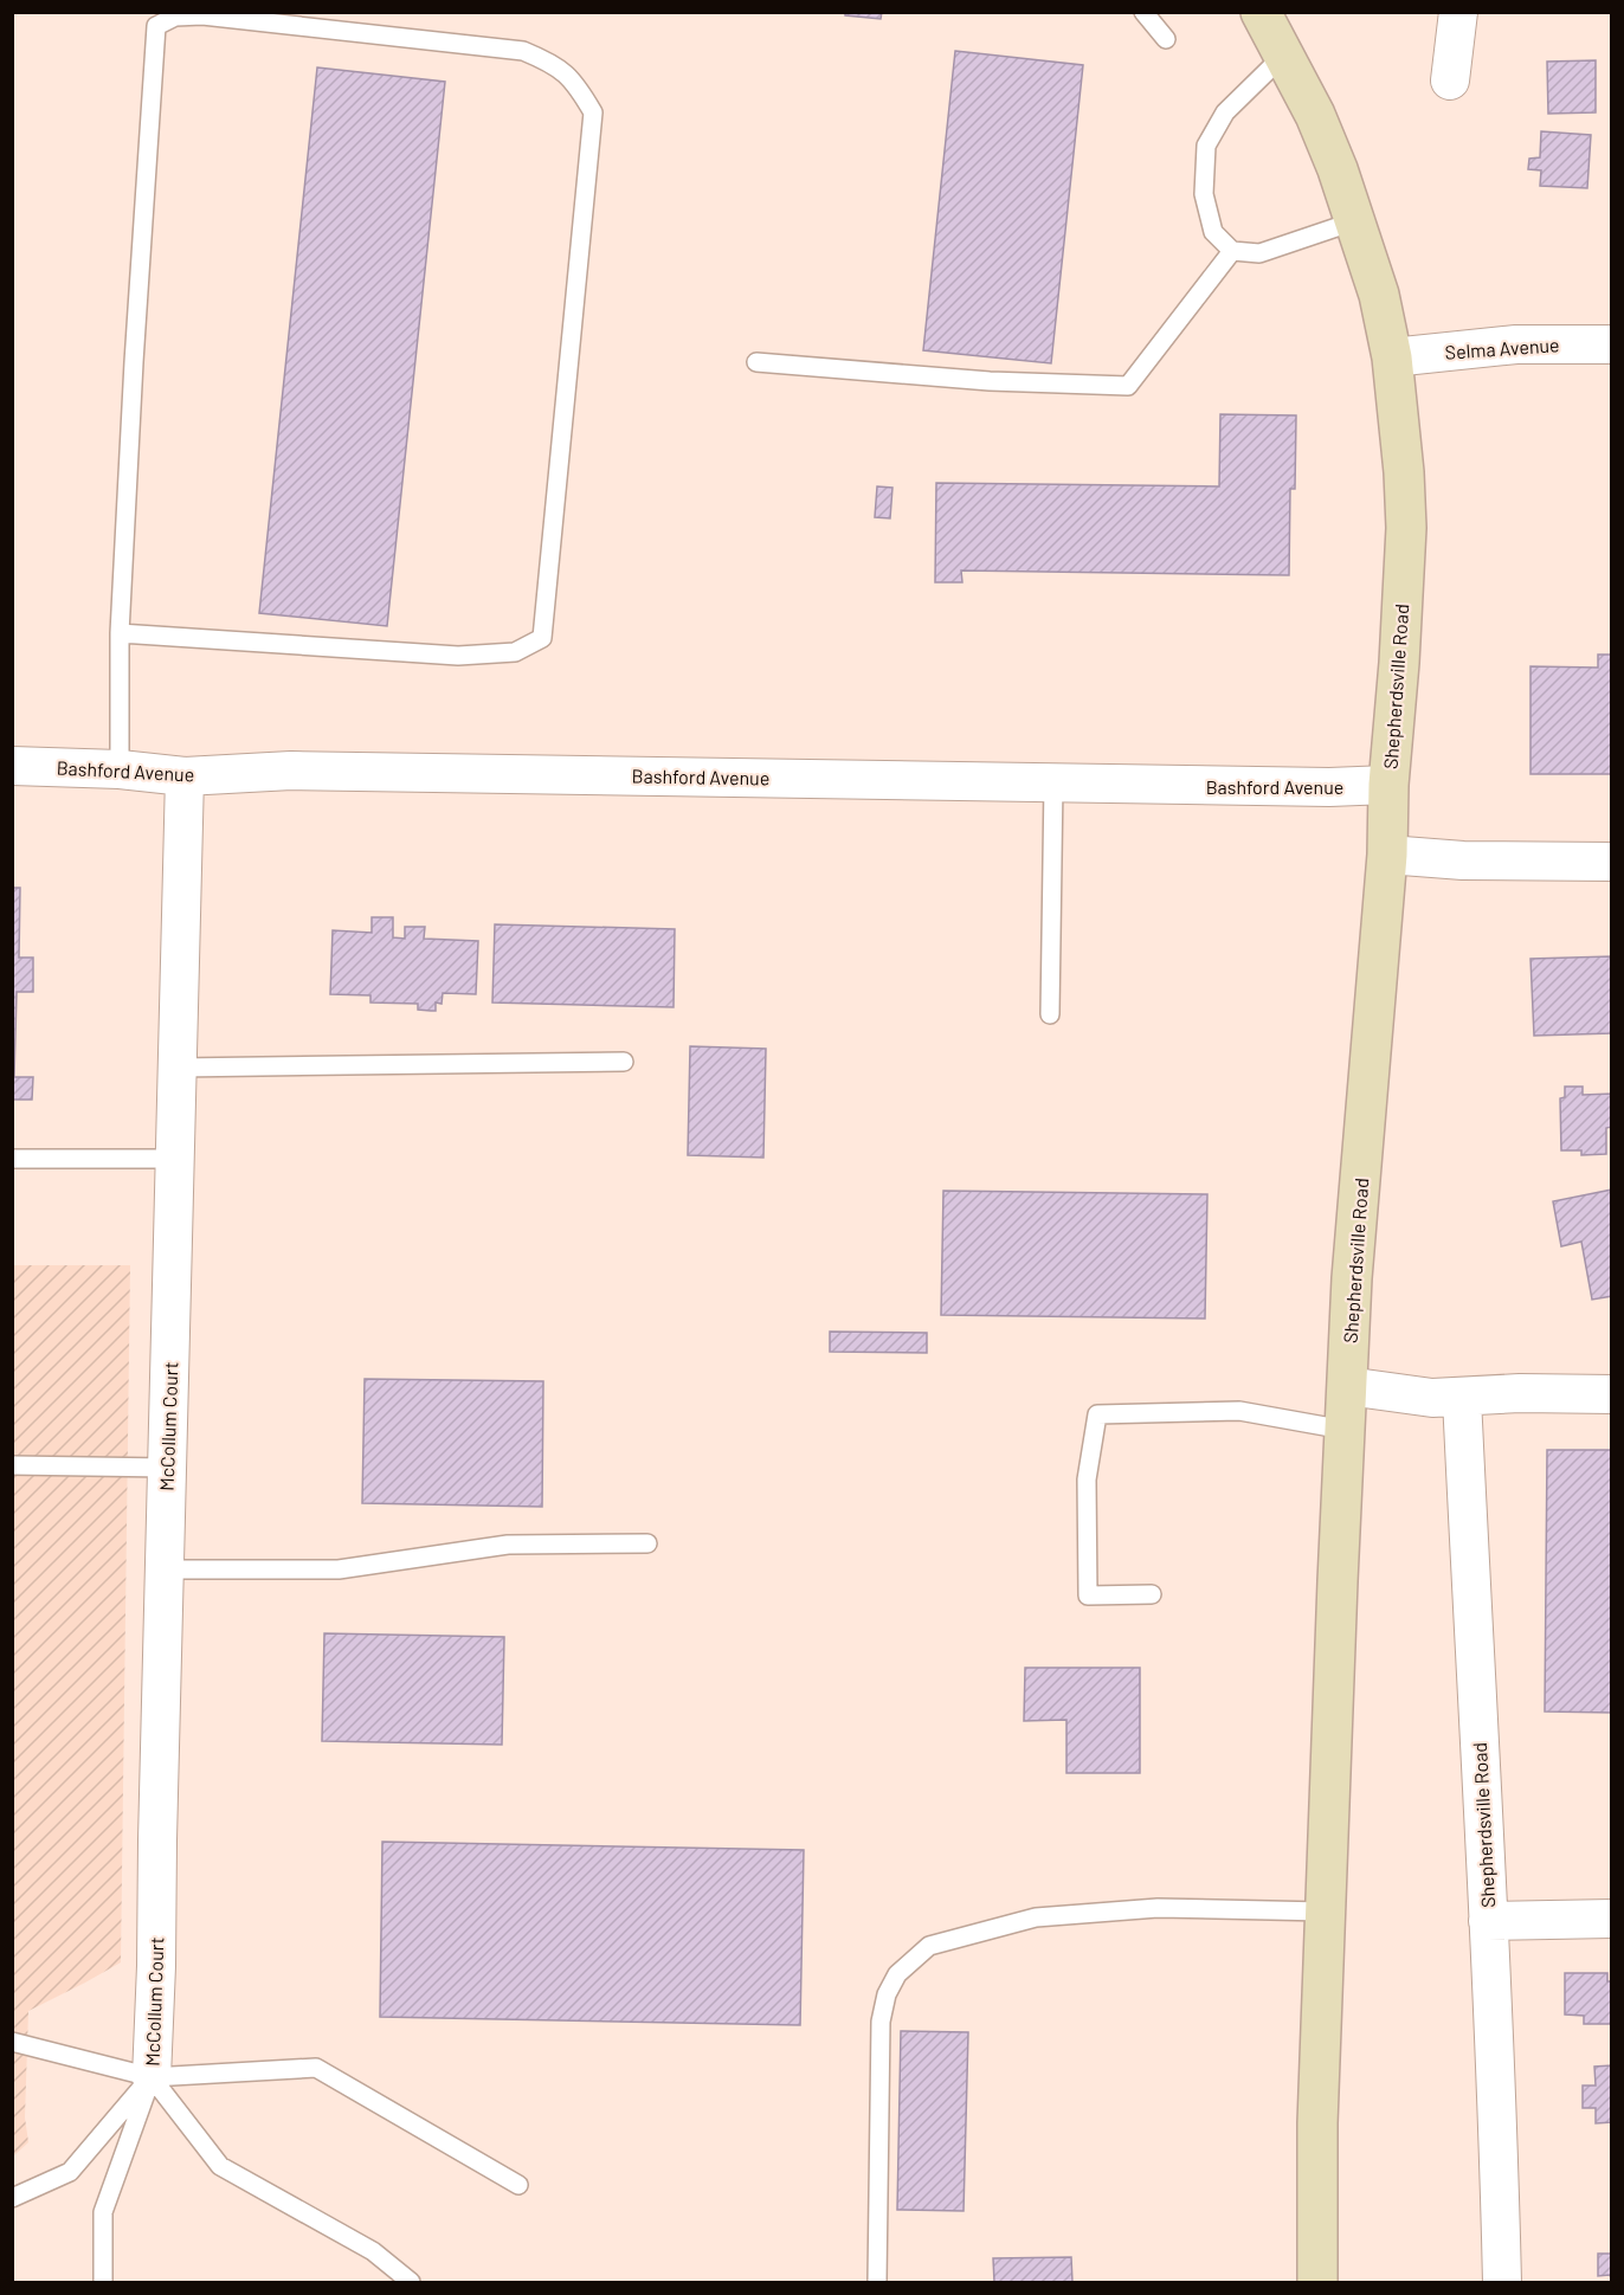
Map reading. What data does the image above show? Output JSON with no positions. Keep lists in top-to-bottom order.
{
  "streets": {
    "main road": ["Shepherdsville Road"],
    "street": ["Selma Avenue", "Bashford Avenue", "McCollum Court"]
  },
  "crossings": [
    ["Selma Avenue", "Shepherdsville Road"],
    ["Shepherdsville Road", "Bashford Avenue"],
    ["Bashford Avenue", "McCollum Court"]
  ]
}
